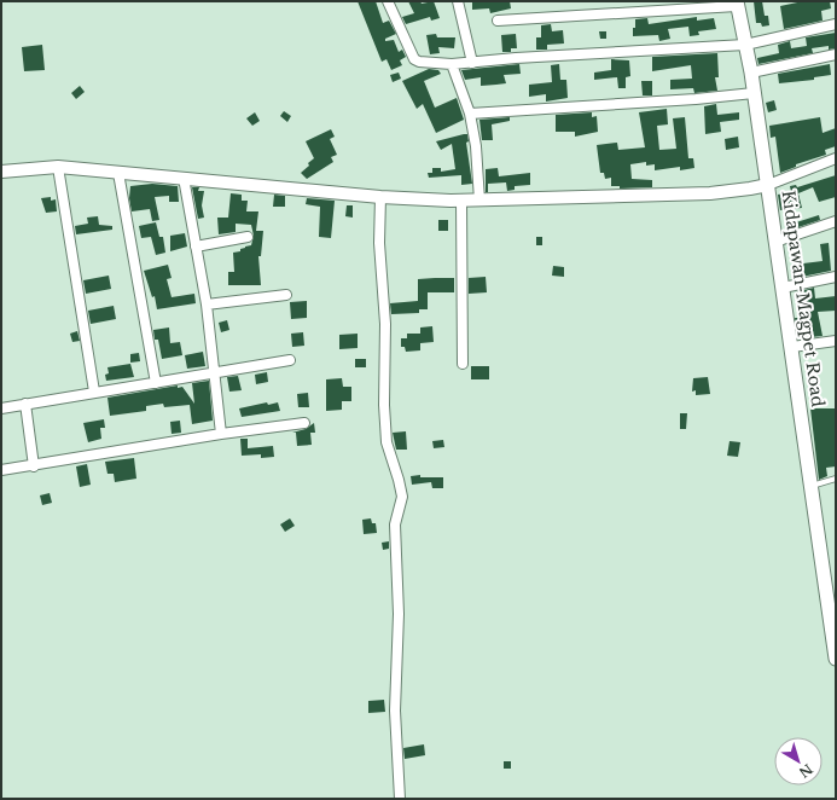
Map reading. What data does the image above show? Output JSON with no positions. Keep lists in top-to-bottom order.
{
  "streets": {
    "main road": ["Kidapawan-Magpet Road"]
  },
  "north": "bottom right"
}
